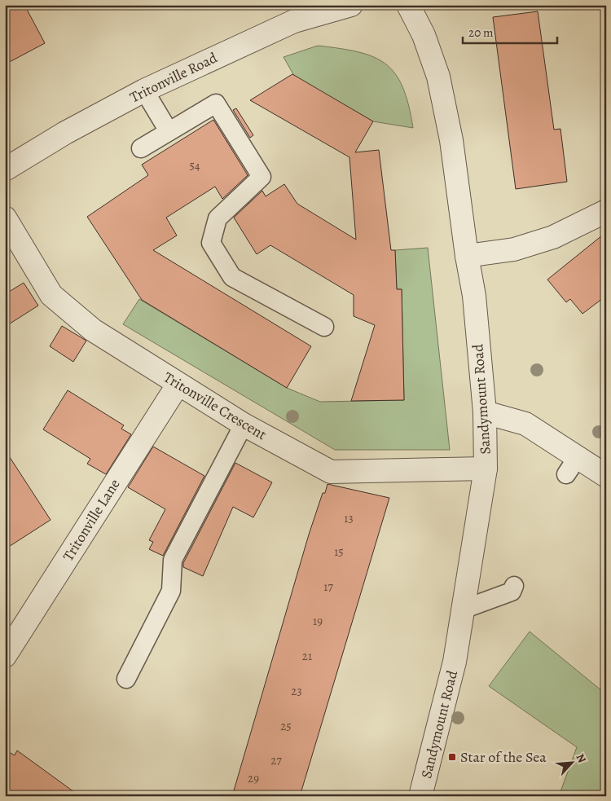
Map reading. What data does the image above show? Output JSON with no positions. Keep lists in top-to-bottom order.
{
  "streets": {
    "street": [
      "Tritonville Road",
      "Sandymount Road",
      "Tritonville Crescent",
      "Tritonville Lane"
    ]
  },
  "crossings": [
    ["Sandymount Road", "Tritonville Crescent"],
    ["Tritonville Crescent", "Tritonville Lane"]
  ],
  "places": {
    "transit": ["Star of the Sea"]
  },
  "house_numbers": [
    "54",
    "13",
    "15",
    "17",
    "19",
    "21",
    "23",
    "25",
    "27",
    "29"
  ],
  "scale_bar": "20 m",
  "north": "top right"
}
